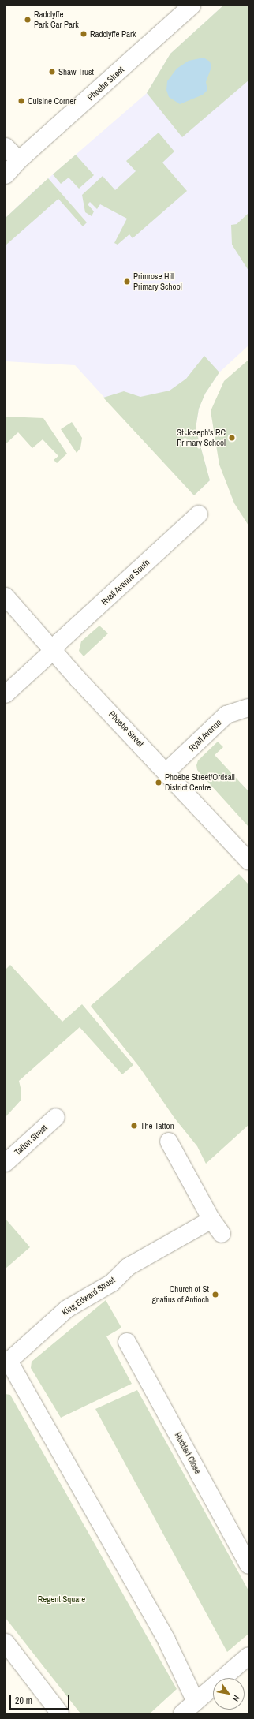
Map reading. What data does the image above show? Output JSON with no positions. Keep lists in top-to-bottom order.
{
  "streets": {
    "street": [
      "Phoebe Street",
      "Ryall Avenue South",
      "Ryall Avenue",
      "Tatton Street",
      "King Edward Street",
      "Huddart Close"
    ]
  },
  "crossings": [
    ["Phoebe Street", "Ryall Avenue South"],
    ["Phoebe Street", "Ryall Avenue"]
  ],
  "parks": ["Regent Square"],
  "places": [
    "Radclyffe Park Car Park",
    "Radclyffe Park",
    "Shaw Trust",
    "Cuisine Corner",
    "Primrose Hill Primary School",
    "St Joseph's RC Primary School",
    "Phoebe Street/Ordsall District Centre",
    "The Tatton",
    "Church of St Ignatius of Antioch"
  ],
  "scale_bar": "20 m",
  "north": "bottom right"
}
